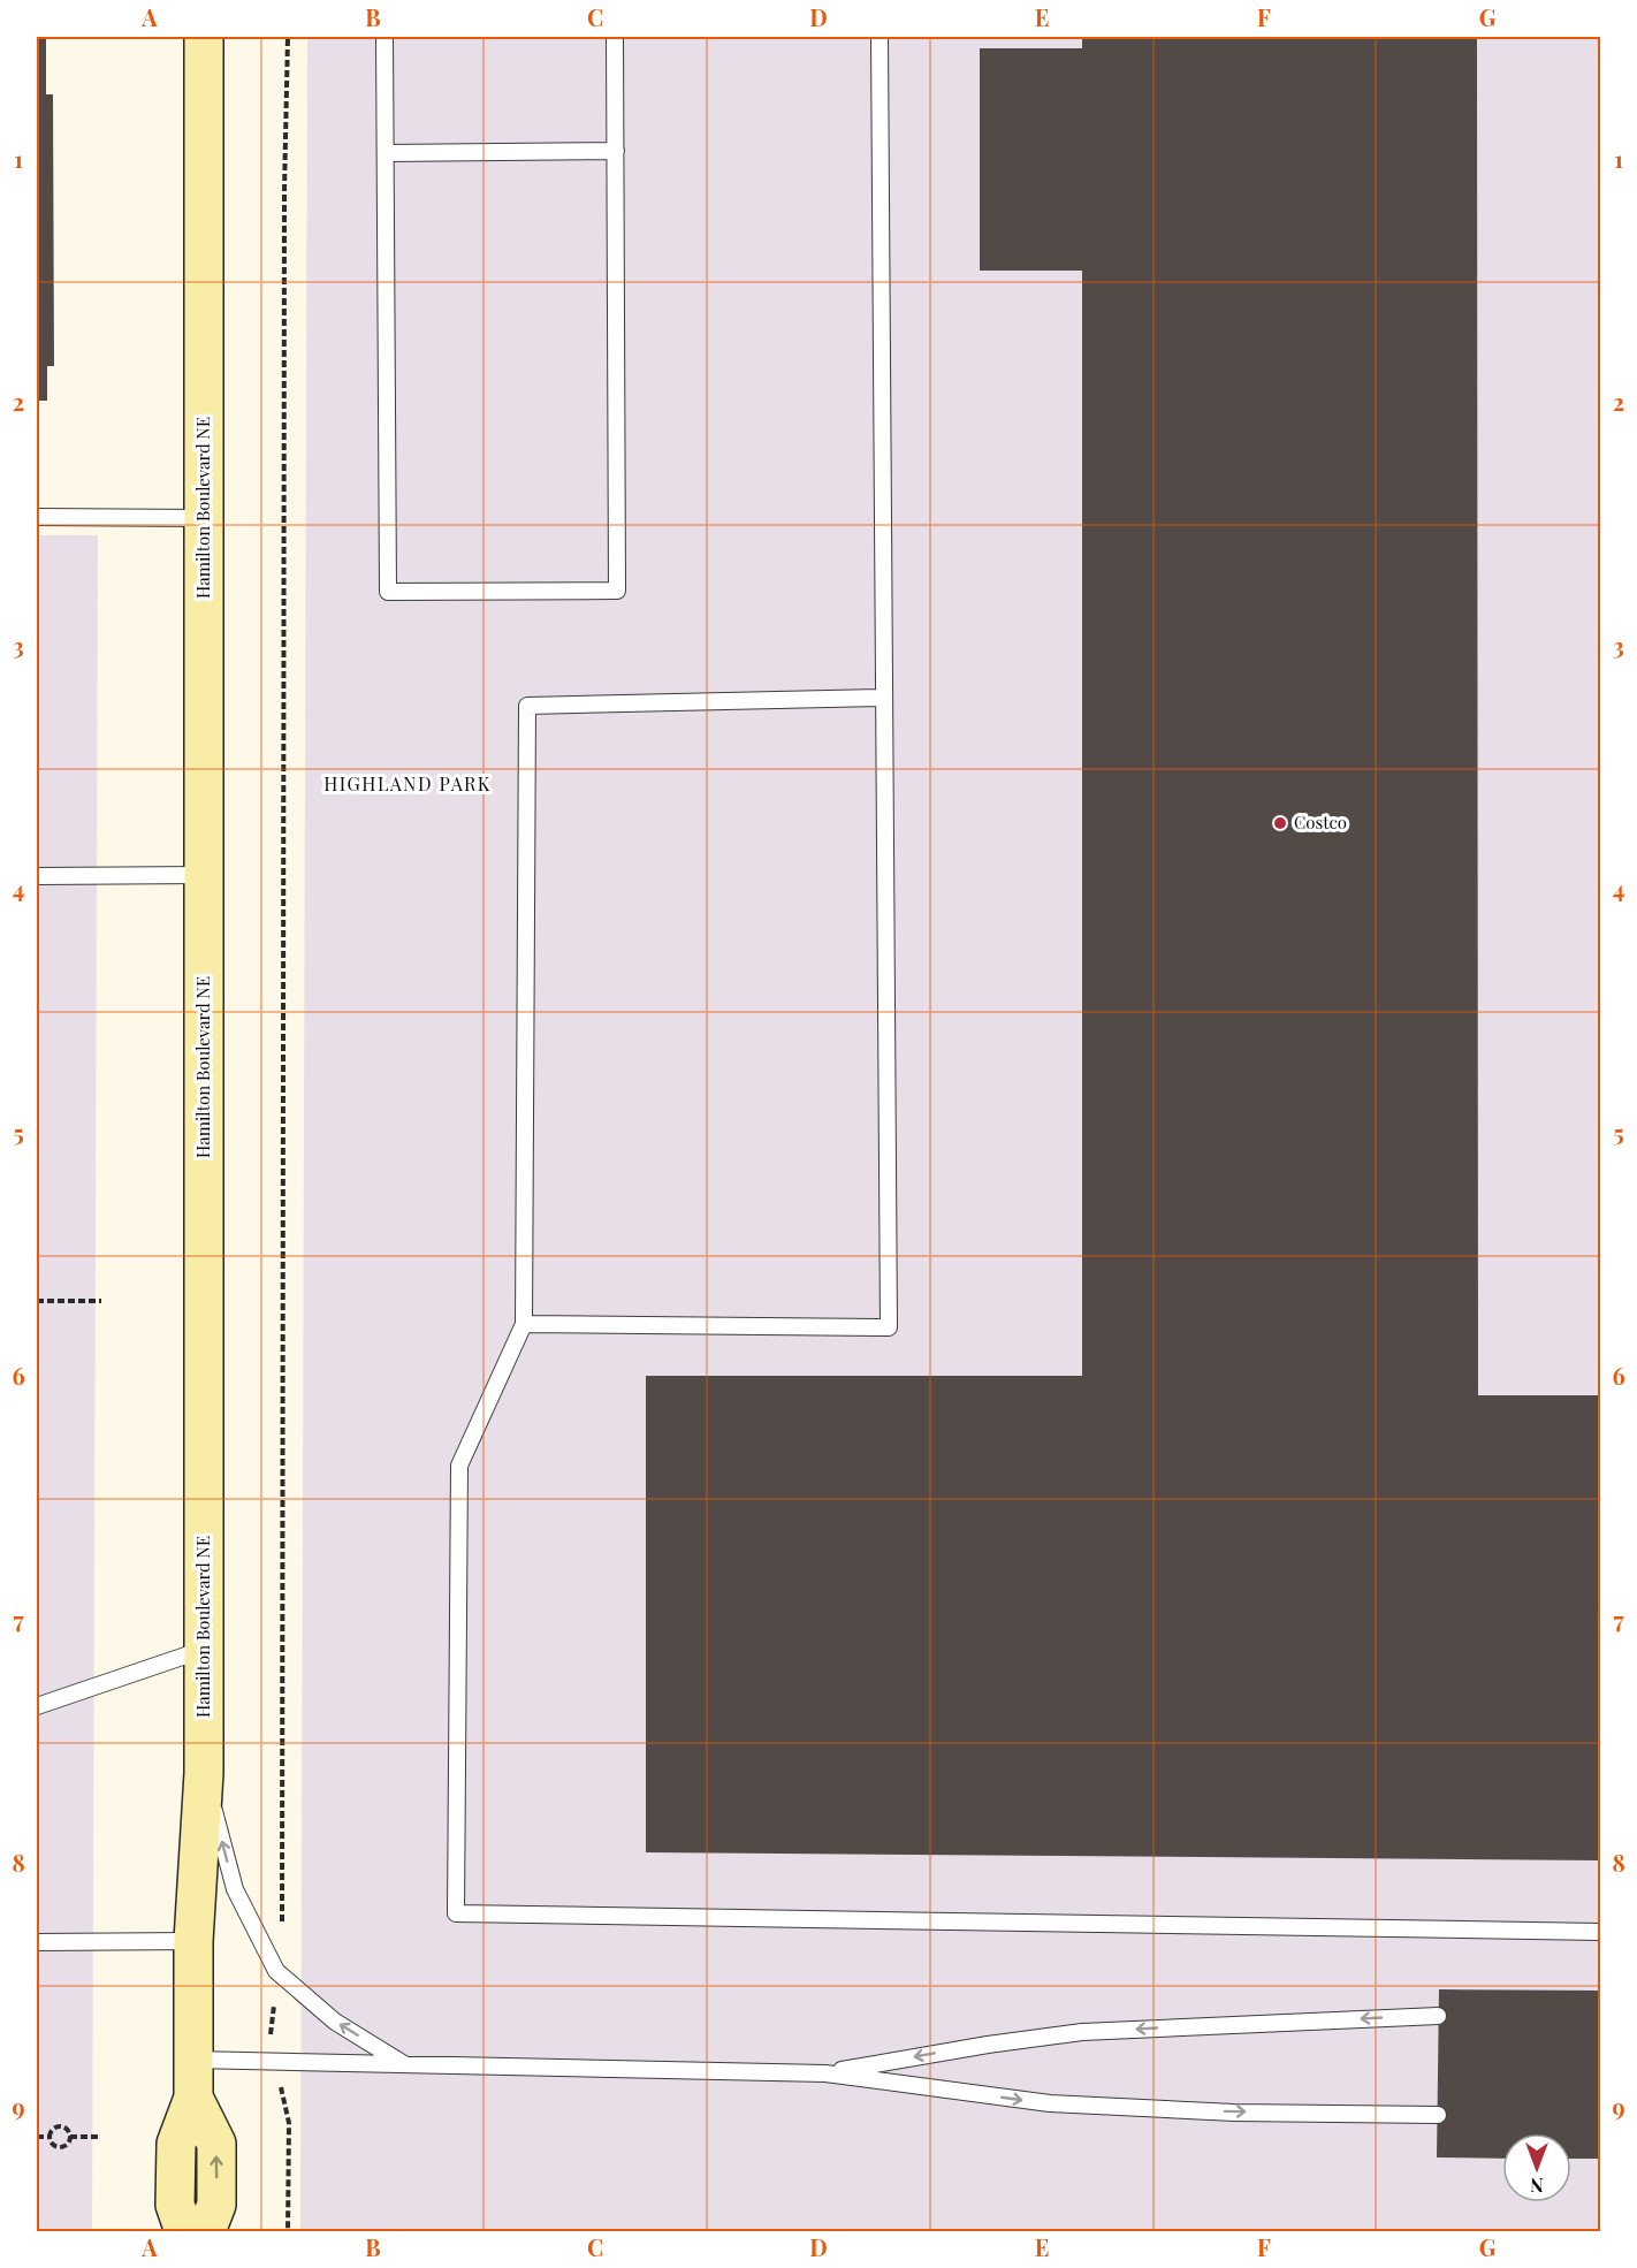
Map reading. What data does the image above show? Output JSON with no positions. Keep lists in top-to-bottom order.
{
  "streets": {
    "street": ["Hamilton Boulevard NE"]
  },
  "districts": ["HIGHLAND PARK"],
  "places": ["Costco"],
  "north": "bottom",
  "grid": {
    "columns": [
      "A",
      "B",
      "C",
      "D",
      "E",
      "F",
      "G"
    ],
    "rows": [
      "1",
      "2",
      "3",
      "4",
      "5",
      "6",
      "7",
      "8",
      "9"
    ]
  }
}
